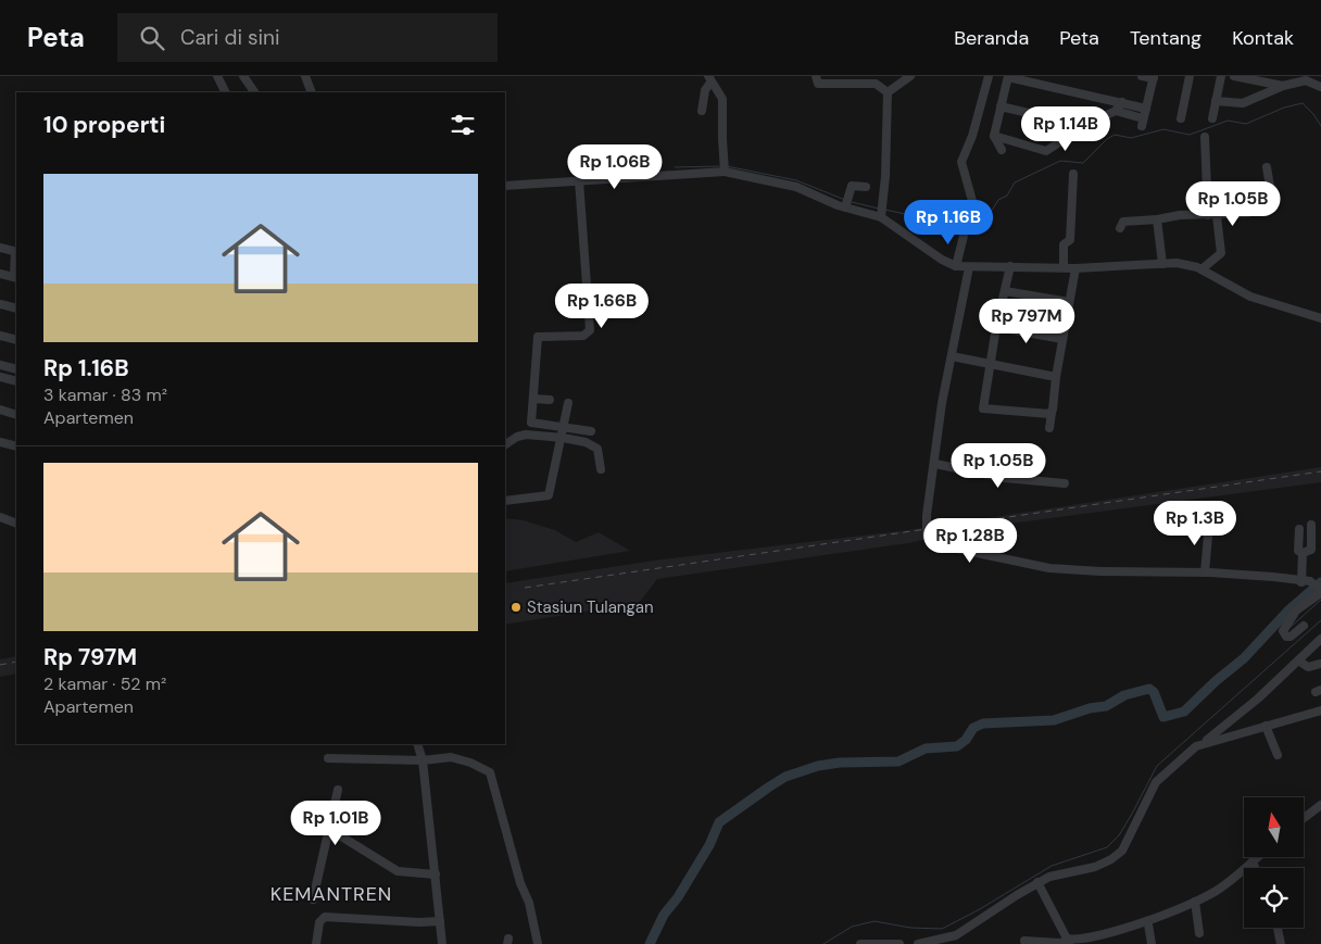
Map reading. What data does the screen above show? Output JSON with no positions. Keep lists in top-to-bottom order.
{
  "districts": ["KEMANTREN"],
  "places": ["Stasiun Tulangan"],
  "north": "top",
  "page": {
    "header": "Peta",
    "search": "Cari di sini",
    "nav": [
      "Beranda",
      "Peta",
      "Tentang",
      "Kontak"
    ],
    "heading": "10 properti",
    "price": [
      "Rp 1.14B",
      "Rp 1.06B",
      "Rp 1.05B",
      "Rp 1.16B",
      "Rp 1.66B",
      "Rp 797M",
      "Rp 1.05B",
      "Rp 1.3B",
      "Rp 1.28B",
      "Rp 1.01B"
    ],
    "list": [
      {
        "name": "Rp 1.16B",
        "note": "3 kamar · 83 m² · Apartemen"
      },
      {
        "name": "Rp 797M",
        "note": "2 kamar · 52 m² · Apartemen"
      }
    ]
  }
}
